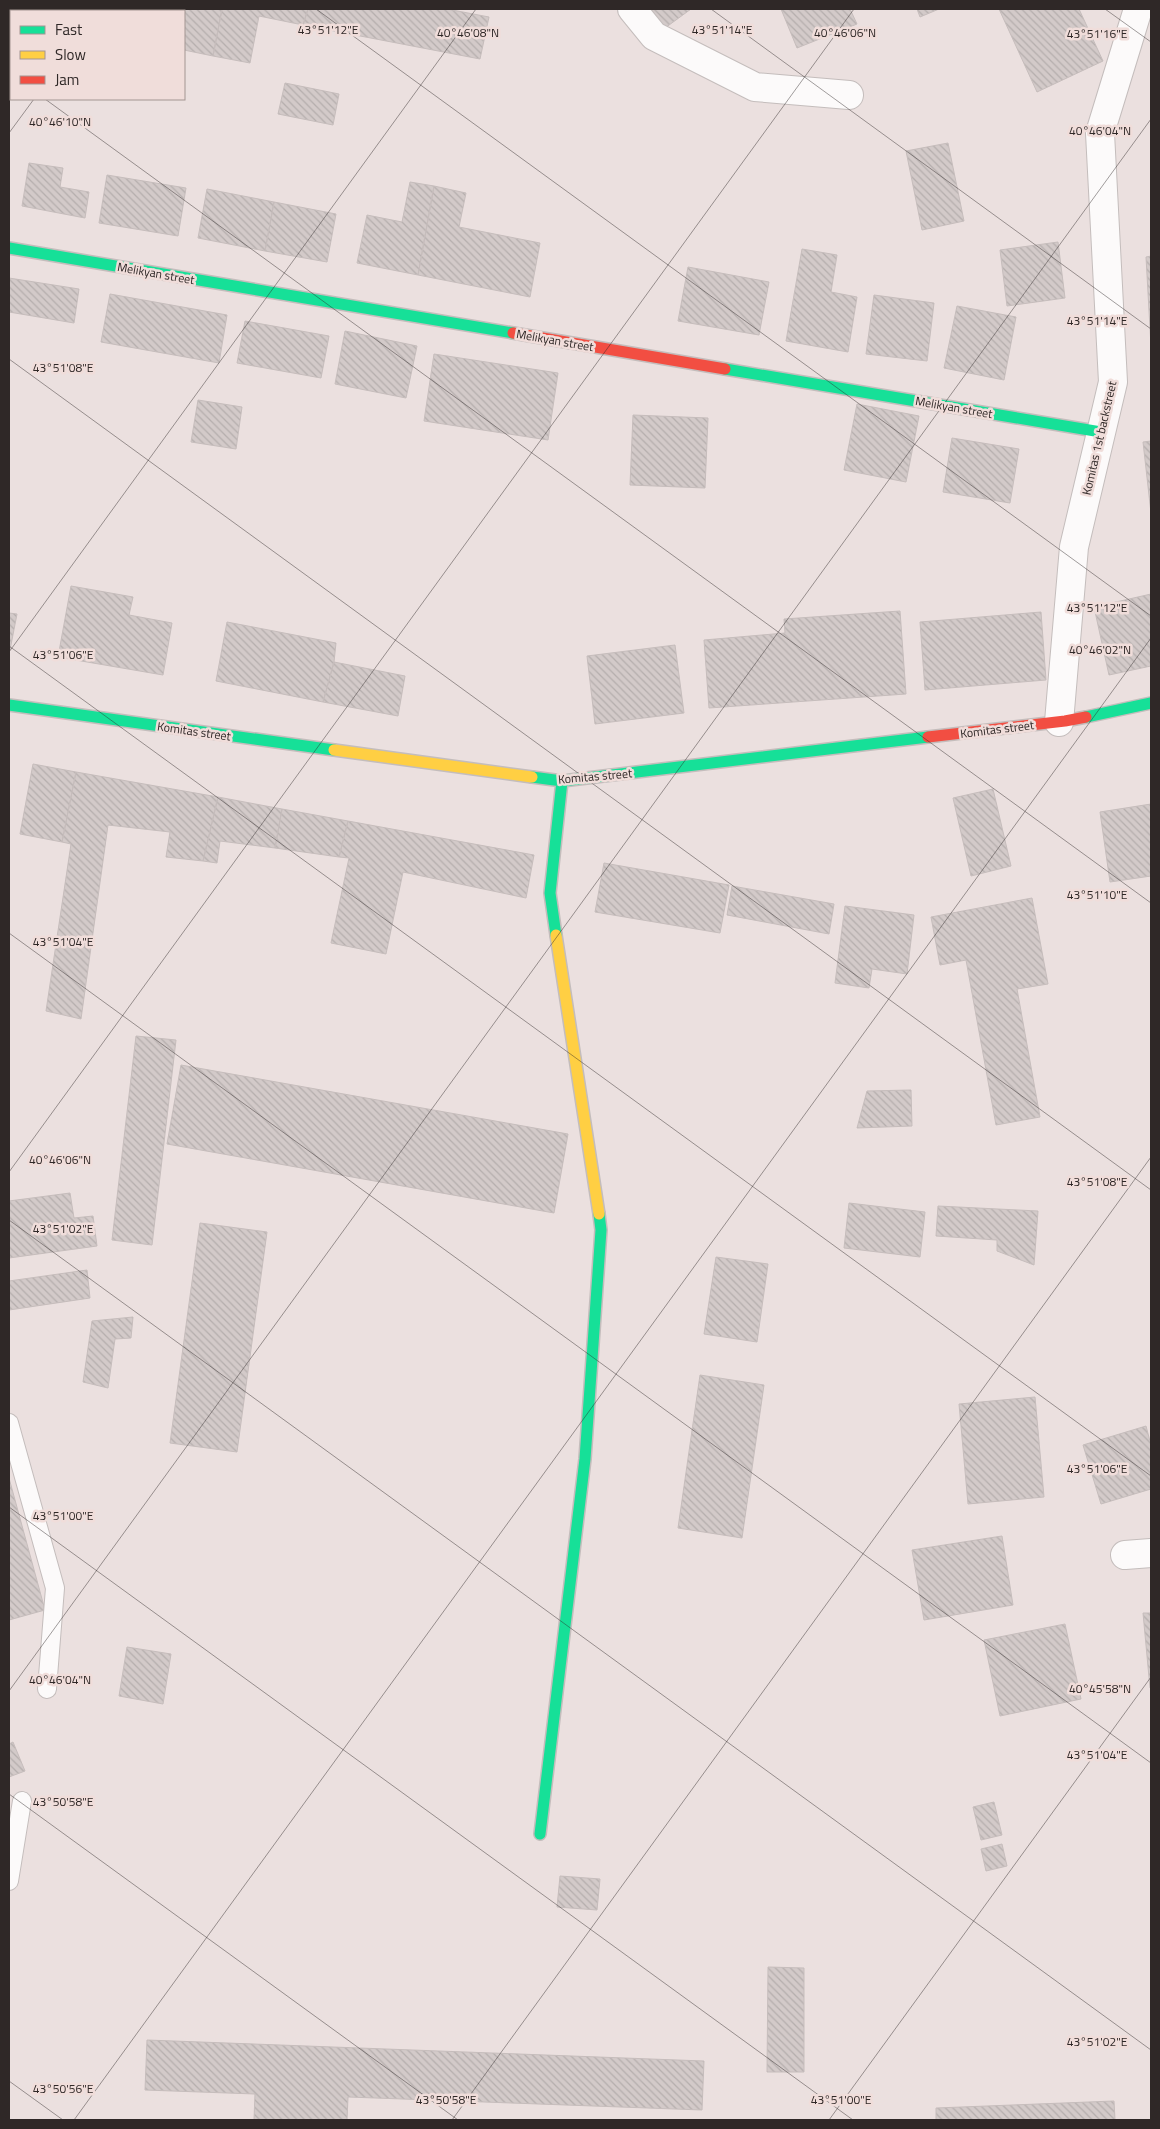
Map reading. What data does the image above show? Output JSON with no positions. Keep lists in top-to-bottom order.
{
  "streets": {
    "street": ["Melikyan street", "Komitas 1st backstreet", "Komitas street"]
  },
  "crossings": [
    ["Melikyan street", "Komitas 1st backstreet"],
    ["Komitas 1st backstreet", "Komitas street"]
  ],
  "legend": ["Fast", "Slow", "Jam"],
  "coordinates": [
    "43°51'12\"E",
    "43°51'14\"E",
    "40°46'08\"N",
    "40°46'06\"N",
    "43°51'16\"E",
    "40°46'10\"N",
    "40°46'04\"N",
    "43°51'08\"E",
    "40°46'02\"N",
    "43°51'06\"E",
    "43°51'10\"E",
    "43°51'04\"E",
    "43°51'02\"E",
    "43°51'00\"E",
    "40°45'58\"N",
    "43°50'58\"E",
    "43°50'56\"E"
  ]
}
